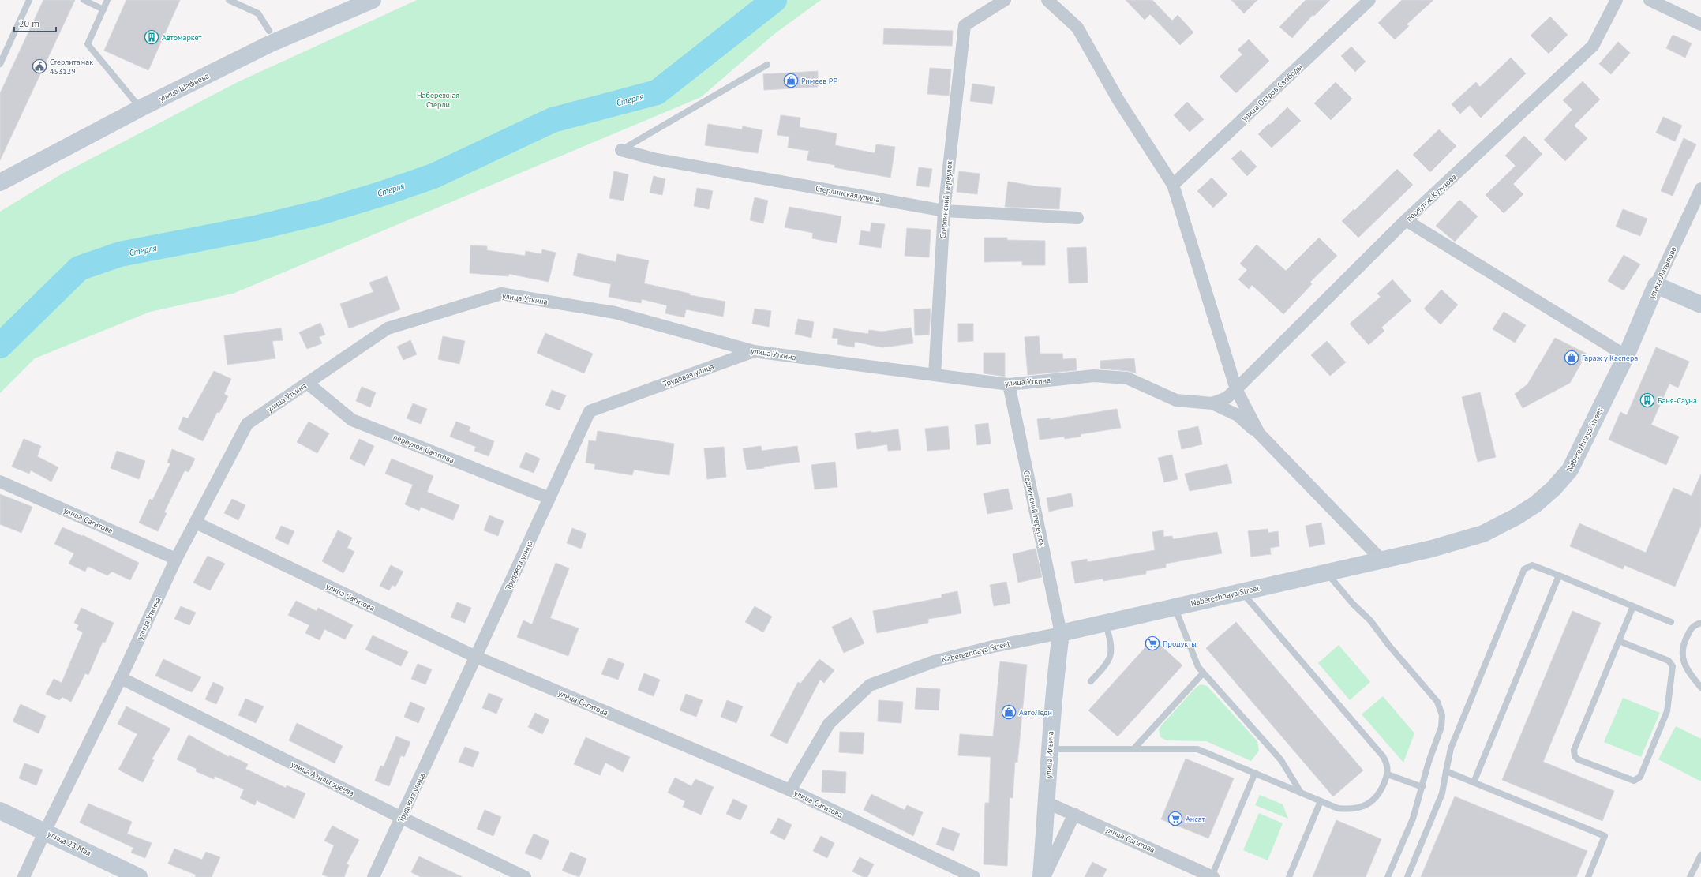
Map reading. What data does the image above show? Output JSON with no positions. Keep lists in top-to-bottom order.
{
  "streets": {
    "street": [
      "улица Шафиева",
      "улица Остров Свободы",
      "Стерлинская улица",
      "переулок Кутузова",
      "Стерлинский переулок",
      "улица Латыпова",
      "улица Уткина",
      "Трудовая улица",
      "Naberezhnaya Street",
      "переулок Сагитова",
      "улица Сагитова",
      "улица Ильича",
      "улица Азильгареева",
      "улица 23 Мая"
    ]
  },
  "crossings": [
    ["Стерлинская улица", "Стерлинский переулок"],
    ["переулок Кутузова", "улица Уткина"],
    ["Стерлинский переулок", "улица Уткина"],
    ["Стерлинский переулок", "Naberezhnaya Street"],
    ["Стерлинский переулок", "улица Ильича"],
    ["улица Латыпова", "Naberezhnaya Street"],
    ["улица Уткина", "Трудовая улица"],
    ["улица Уткина", "переулок Сагитова"],
    ["улица Уткина", "улица Сагитова"],
    ["улица Уткина", "улица Азильгареева"],
    ["улица Уткина", "улица 23 Мая"],
    ["Трудовая улица", "переулок Сагитова"],
    ["Трудовая улица", "улица Сагитова"],
    ["Трудовая улица", "улица Азильгареева"],
    ["Naberezhnaya Street", "улица Сагитова"],
    ["Naberezhnaya Street", "улица Ильича"],
    ["улица Сагитова", "улица Ильича"]
  ],
  "water": ["Стерля"],
  "parks": ["Набережная Стерли"],
  "places": {
    "building": ["Автомаркет", "Баня-Сауна"],
    "public building": ["Стерлитамак 453129"],
    "shop": ["Римеев РР", "Гараж у Каспера", "АвтоЛеди"],
    "supermarket": ["Продукты", "Ансат"]
  },
  "scale_bar": "20 m"
}
